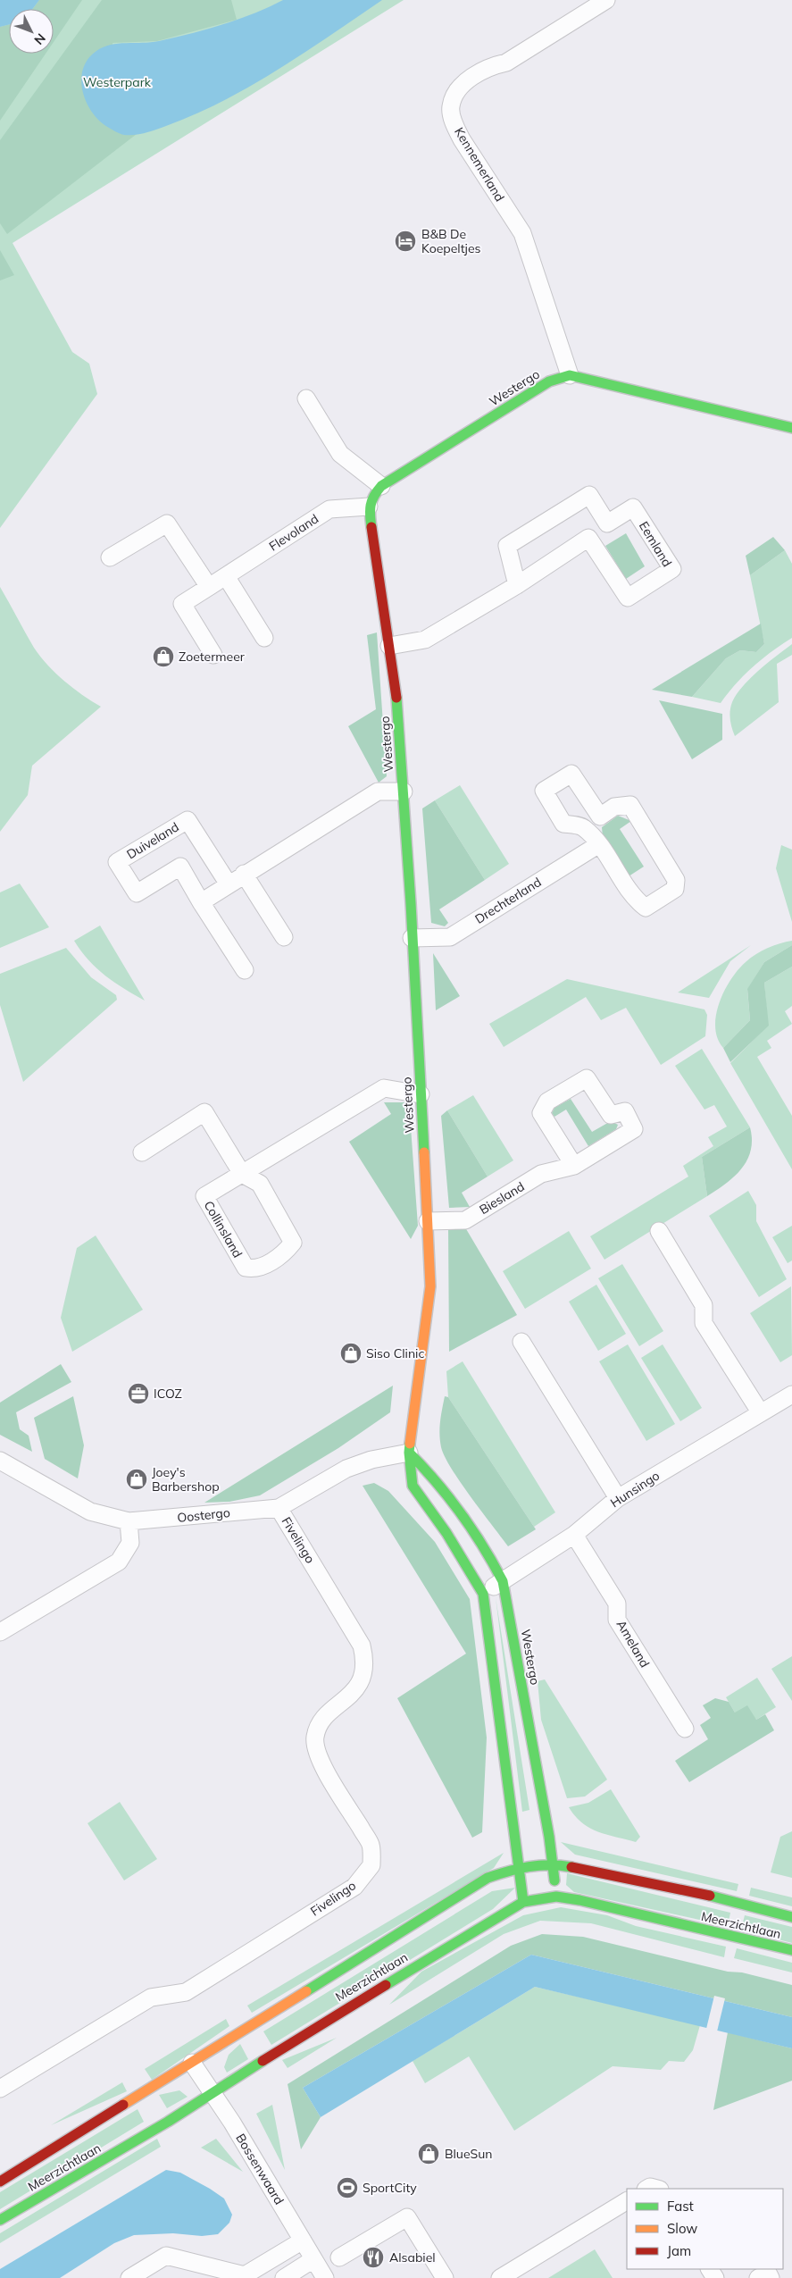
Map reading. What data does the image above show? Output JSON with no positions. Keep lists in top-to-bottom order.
{
  "streets": {
    "street": [
      "Kennemerland",
      "Westergo",
      "Flevoland",
      "Eemland",
      "Duiveland",
      "Drechterland",
      "Biesland",
      "Collinsland",
      "Hunsingo",
      "Oostergo",
      "Fivelingo",
      "Ameland",
      "Meerzichtlaan",
      "Bossenwaard"
    ]
  },
  "crossings": [
    ["Kennemerland", "Westergo"],
    ["Westergo", "Flevoland"],
    ["Westergo", "Eemland"],
    ["Westergo", "Drechterland"],
    ["Westergo", "Biesland"],
    ["Westergo", "Collinsland"],
    ["Westergo", "Hunsingo"],
    ["Westergo", "Oostergo"],
    ["Westergo", "Meerzichtlaan"],
    ["Hunsingo", "Ameland"],
    ["Oostergo", "Fivelingo"],
    ["Meerzichtlaan", "Bossenwaard"]
  ],
  "parks": ["Westerpark"],
  "places": {
    "hotel": ["B&B De Koepeltjes"],
    "shop": [
      "Zoetermeer",
      "Siso Clinic",
      "Joey's Barbershop",
      "BlueSun"
    ],
    "office": ["ICOZ"],
    "sports": ["SportCity"],
    "restaurant": ["Alsabiel"]
  },
  "legend": ["Fast", "Slow", "Jam"],
  "north": "bottom right"
}
